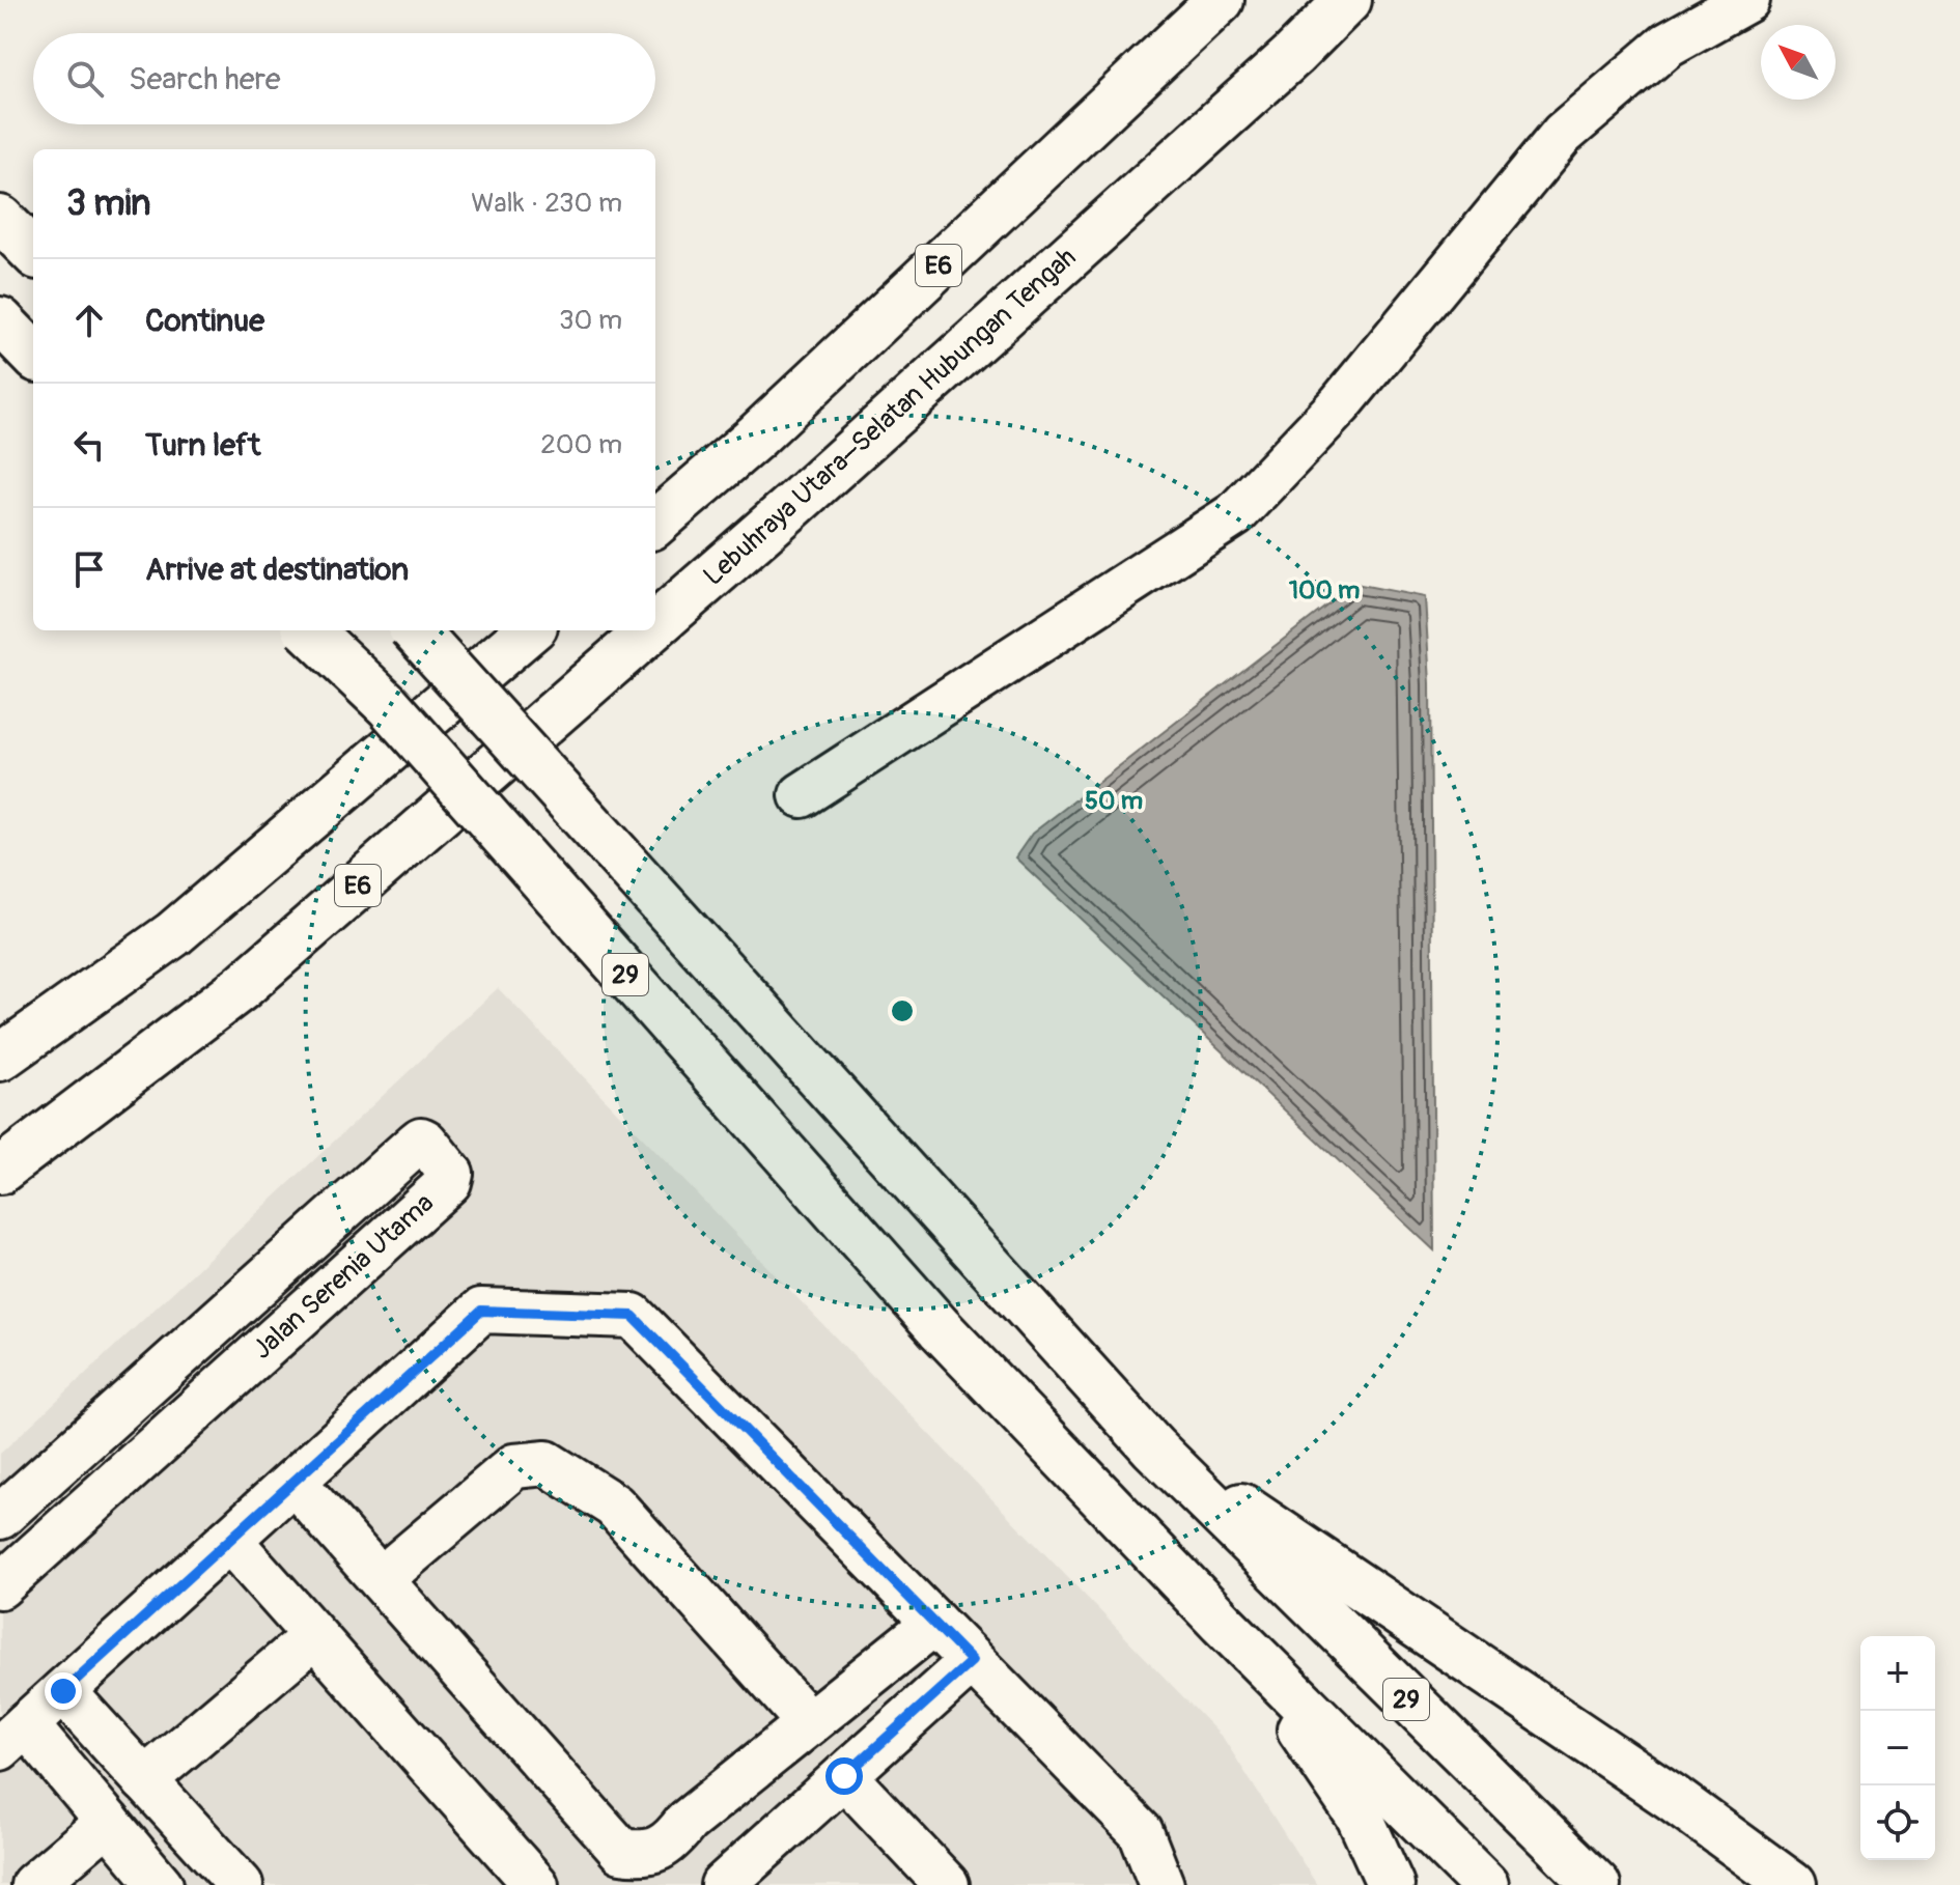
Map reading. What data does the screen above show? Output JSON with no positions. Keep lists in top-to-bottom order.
{
  "streets": {
    "highway": ["E6", "Lebuhraya Utara–Selatan Hubungan Tengah", "29"],
    "street": ["Jalan Serenia Utama"]
  },
  "north": "top left",
  "page": {
    "search": "Search here",
    "heading": ["3 min", "Walk · 230 m"],
    "list": [
      ["Continue", "30 m"],
      ["Turn left", "200 m"],
      "Arrive at destination"
    ],
    "map_buttons": ["+", "−"]
  },
  "rings": ["100 m", "50 m"]
}
